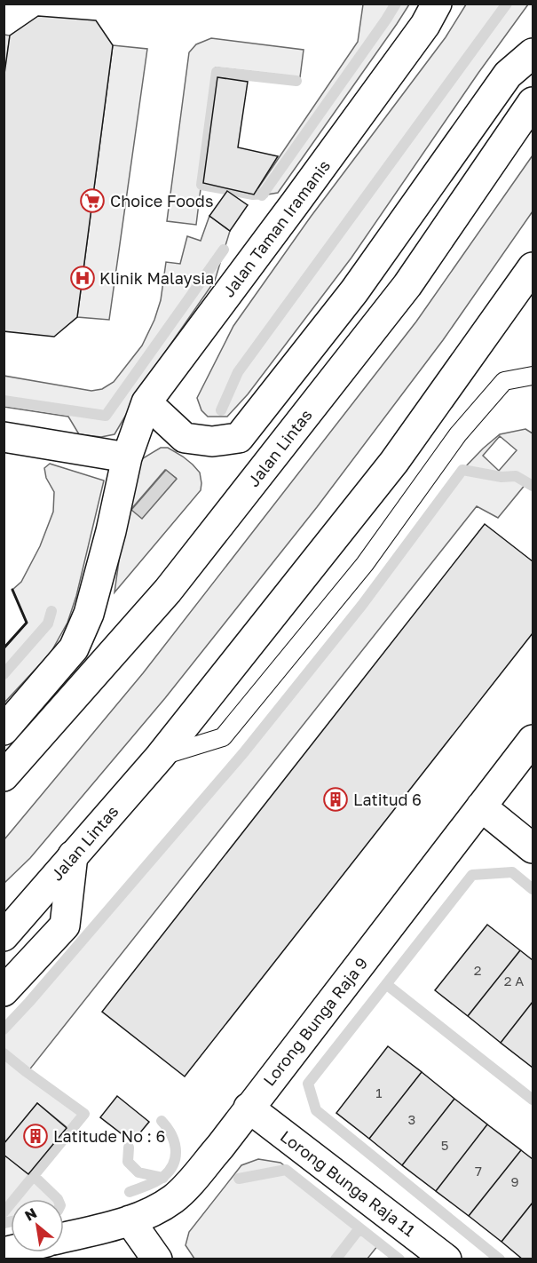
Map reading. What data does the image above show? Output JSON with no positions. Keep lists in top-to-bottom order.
{
  "streets": {
    "main road": [
      "Jalan Taman Iramanis",
      "Jalan Lintas",
      "Lorong Bunga Raja 9",
      "Lorong Bunga Raja 11"
    ]
  },
  "crossings": [
    ["Lorong Bunga Raja 9", "Lorong Bunga Raja 11"]
  ],
  "places": {
    "supermarket": ["Choice Foods"],
    "hospital": ["Klinik Malaysia"],
    "building": ["Latitud 6", "Latitude No : 6"]
  },
  "house_numbers": [
    "2",
    "2 A",
    "1",
    "3",
    "5",
    "7",
    "9"
  ],
  "north": "top left"
}
